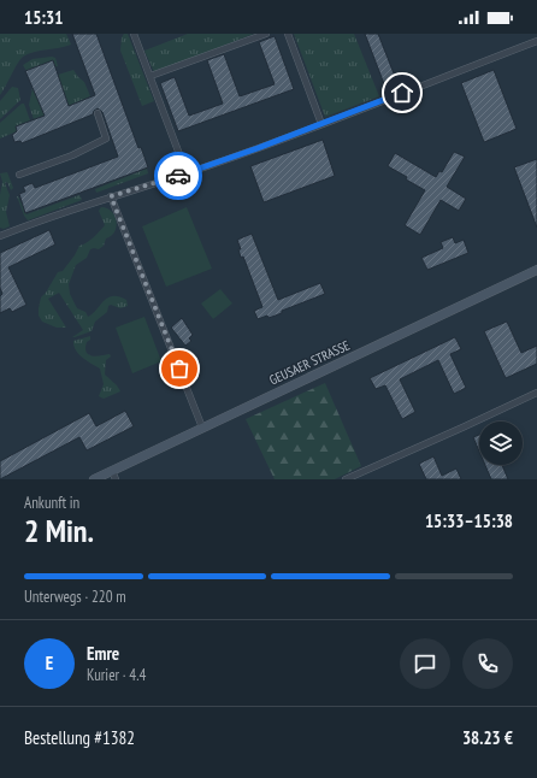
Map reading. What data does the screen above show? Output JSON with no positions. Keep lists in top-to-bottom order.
{
  "streets": {
    "street": ["GEUSAER STRASSE"]
  },
  "page": {
    "status": "15:31",
    "heading": ["2 Min.", "Ankunft in", "15:33–15:38"],
    "panel": [
      "Emre",
      "Kurier · 4.4",
      "Bestellung #1382",
      "38.23 €"
    ],
    "bar": "Unterwegs · 220 m",
    "round": "E"
  }
}
